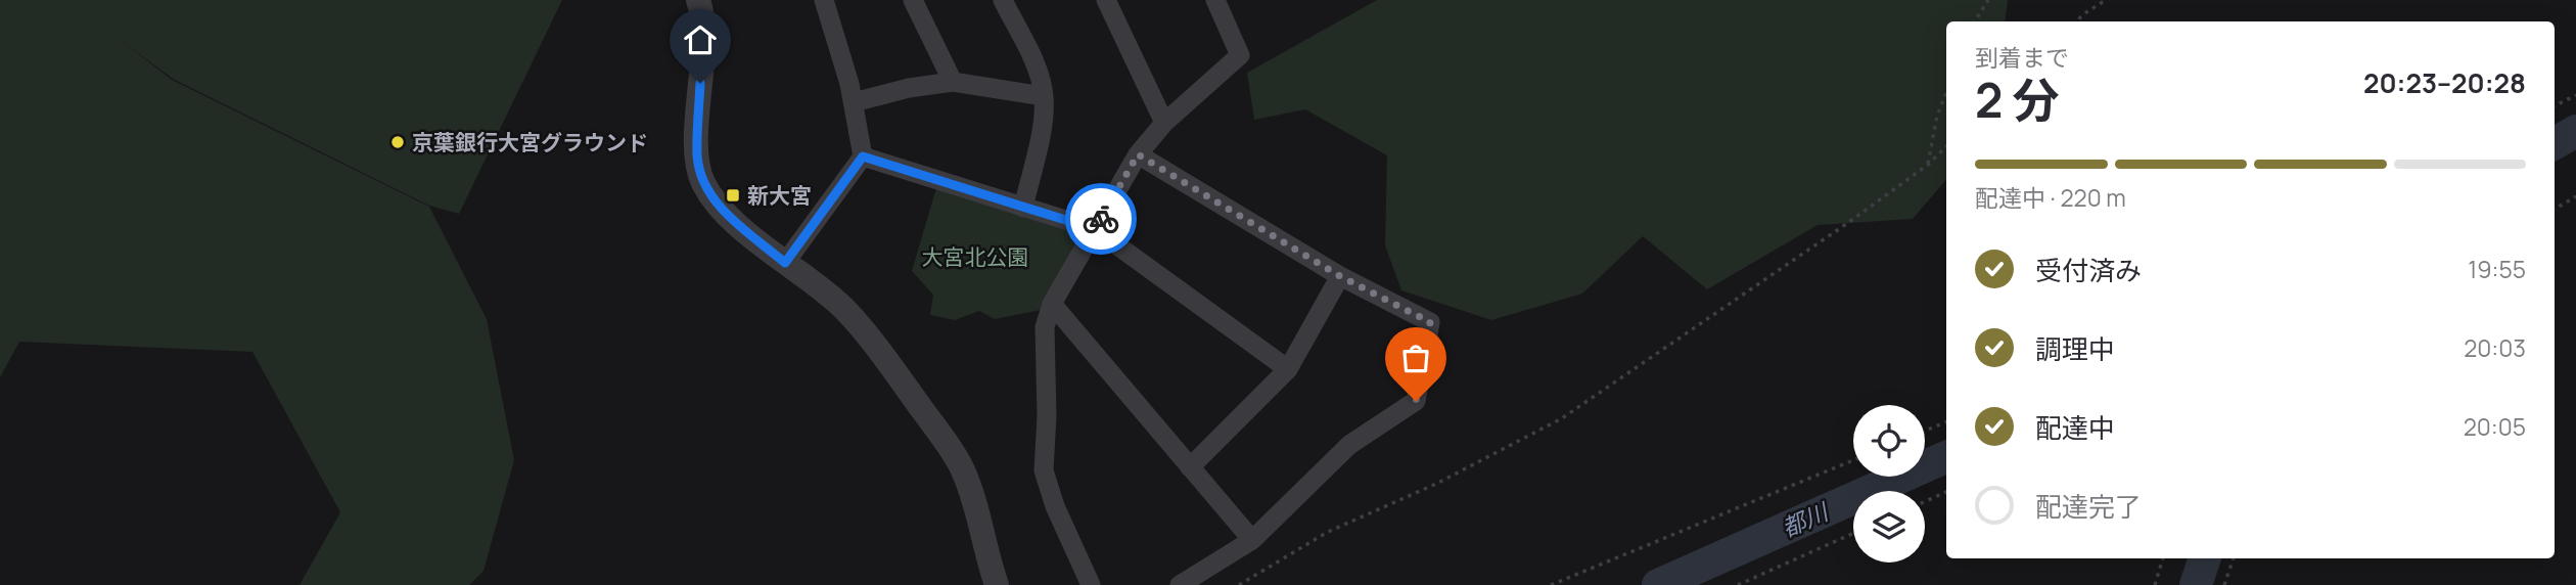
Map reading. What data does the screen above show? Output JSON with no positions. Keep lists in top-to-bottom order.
{
  "water": ["都川"],
  "parks": ["大宮北公園"],
  "places": {
    "other": ["京葉銀行大宮グラウンド"],
    "transit": ["新大宮"]
  },
  "page": {
    "heading": ["2 分", "到着まで", "20:23–20:28"],
    "bar": "配達中 · 220 m",
    "list": [
      ["受付済み", "19:55"],
      ["調理中", "20:03"],
      ["配達中", "20:05"],
      "配達完了"
    ]
  }
}
